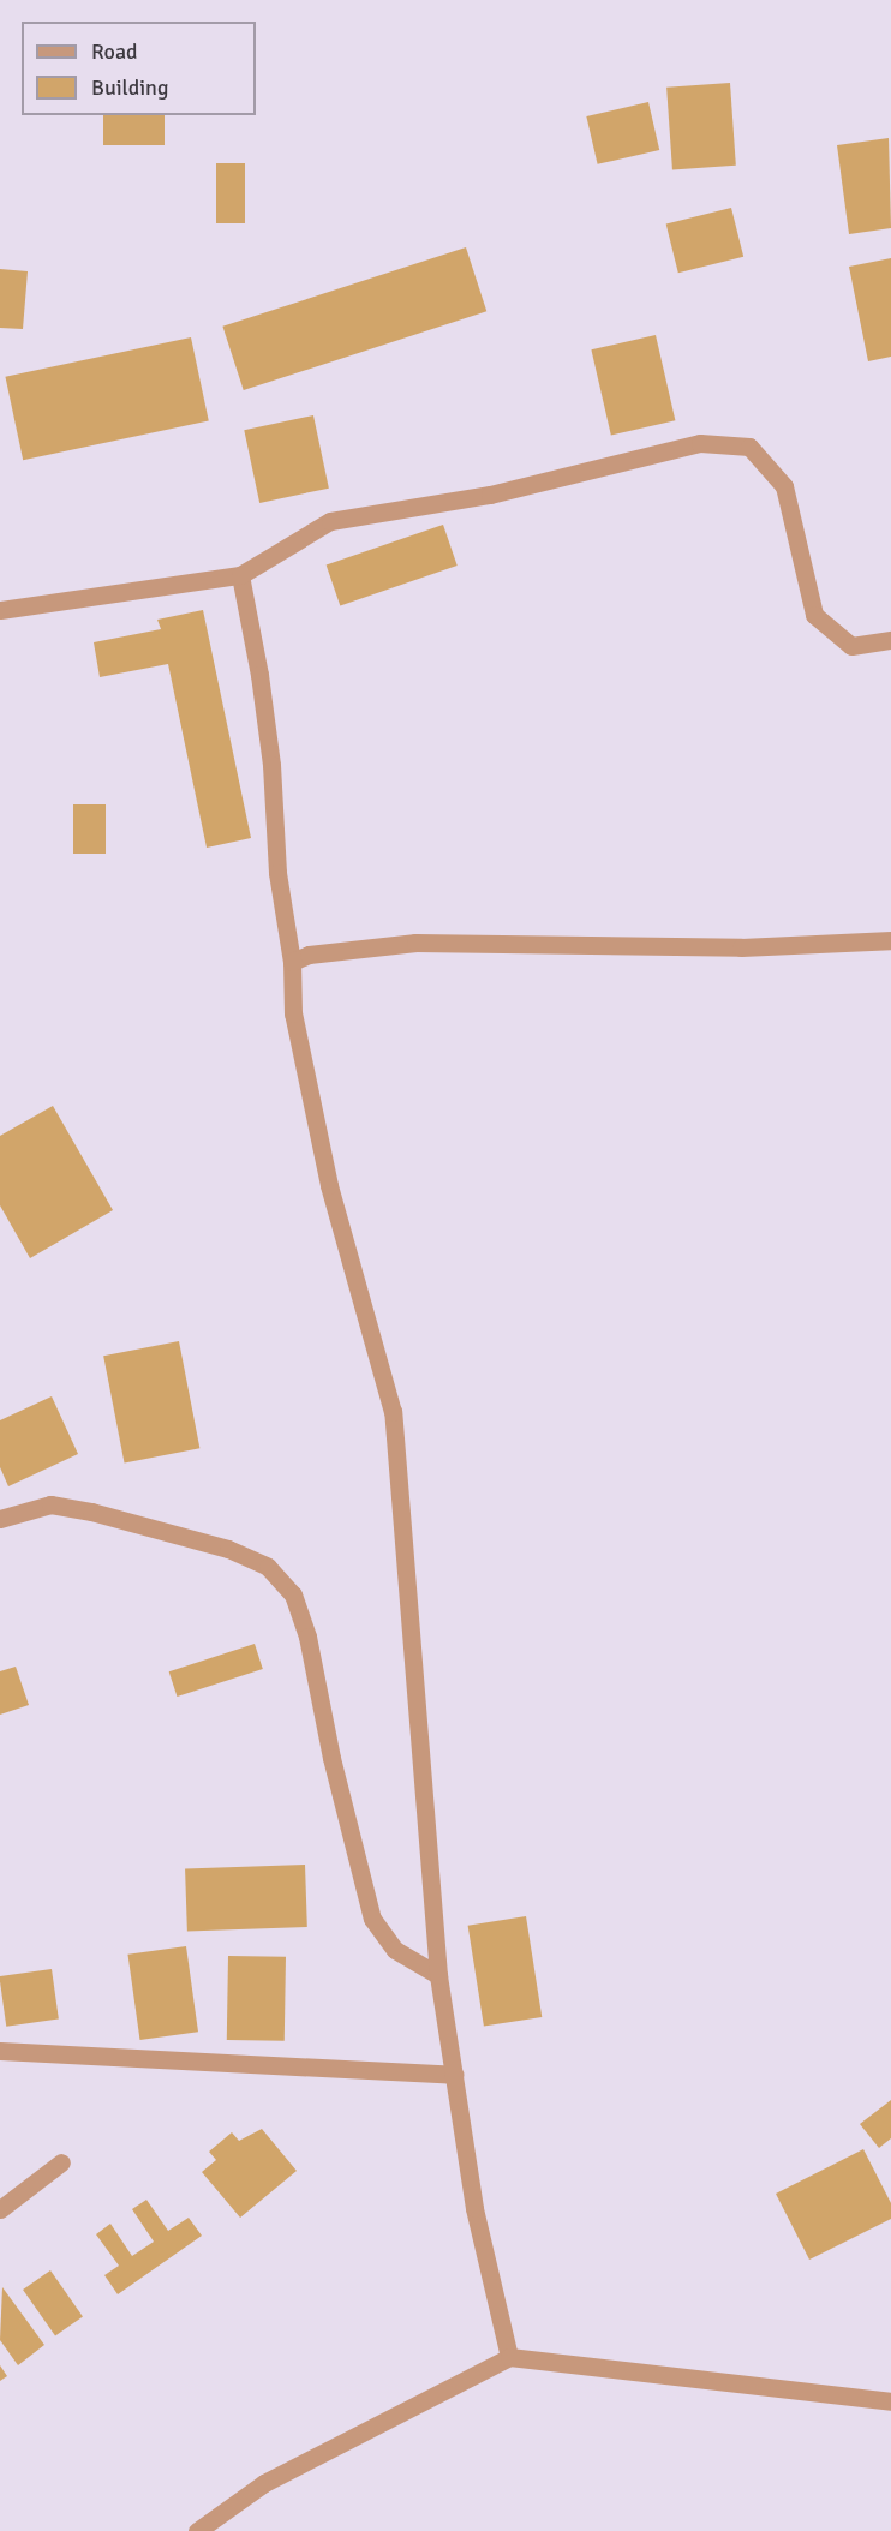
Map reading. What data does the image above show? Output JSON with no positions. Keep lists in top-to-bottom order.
{
  "legend": ["Road", "Building"]
}
